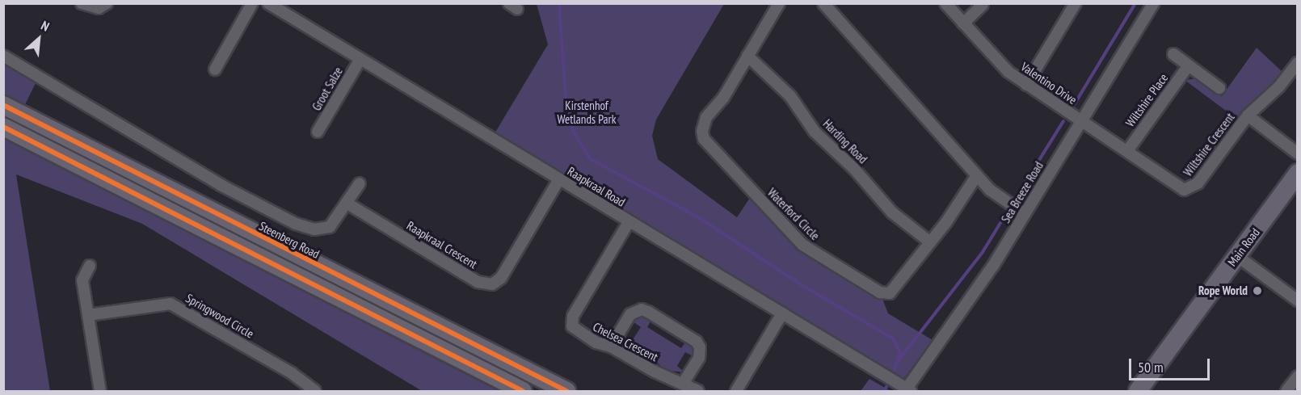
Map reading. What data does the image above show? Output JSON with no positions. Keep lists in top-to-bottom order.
{
  "streets": {
    "main road": ["Steenberg Road", "Main Road"],
    "street": [
      "Valentino Drive",
      "Groot Salze",
      "Wiltshire Place",
      "Harding Road",
      "Wiltshire Crescent",
      "Raapkraal Road",
      "Sea Breeze Road",
      "Waterford Circle",
      "Raapkraal Crescent",
      "Springwood Circle",
      "Chelsea Crescent"
    ]
  },
  "crossings": [
    ["Valentino Drive", "Wiltshire Crescent"],
    ["Valentino Drive", "Sea Breeze Road"],
    ["Groot Salze", "Raapkraal Road"],
    ["Wiltshire Place", "Wiltshire Crescent"],
    ["Harding Road", "Waterford Circle"],
    ["Wiltshire Crescent", "Sea Breeze Road"],
    ["Raapkraal Road", "Sea Breeze Road"],
    ["Raapkraal Road", "Raapkraal Crescent"],
    ["Raapkraal Road", "Chelsea Crescent"]
  ],
  "parks": ["Kirstenhof Wetlands Park"],
  "places": ["Rope World"],
  "scale_bar": "50 m",
  "north": "top right"
}
